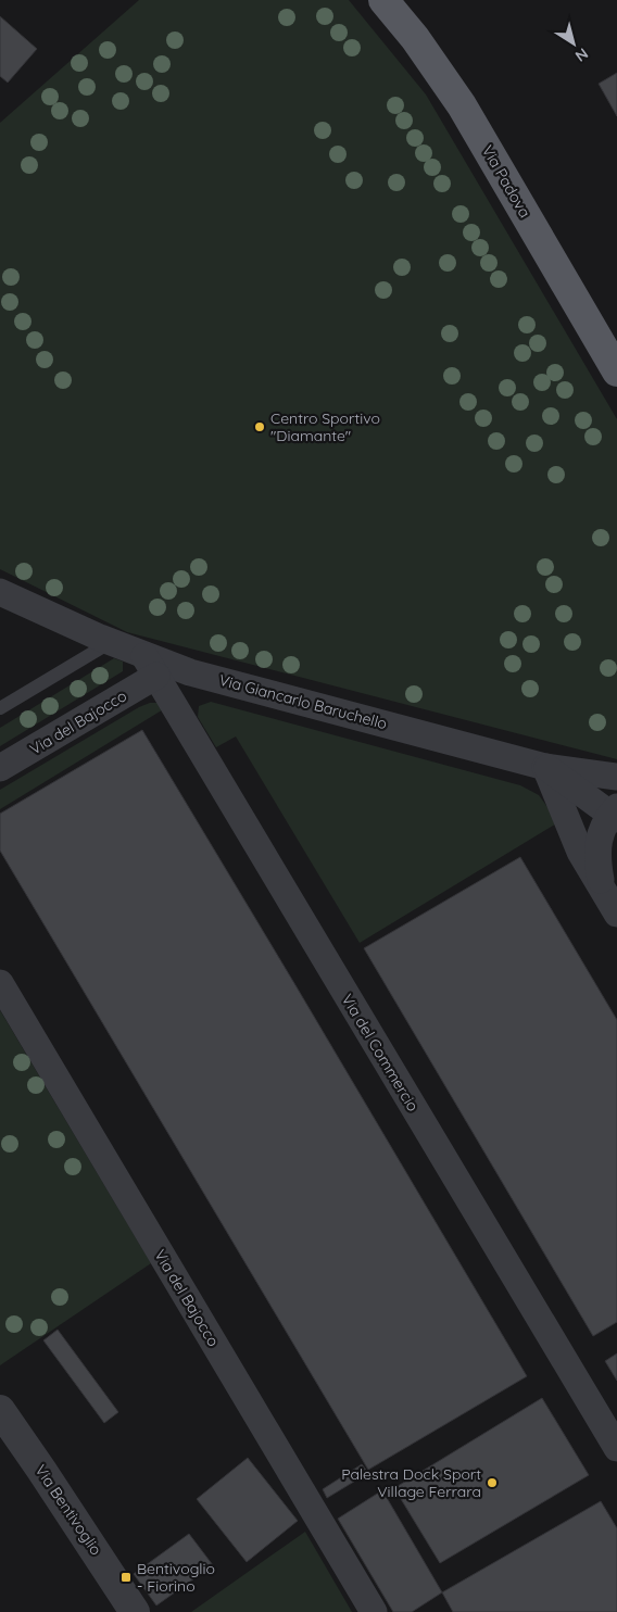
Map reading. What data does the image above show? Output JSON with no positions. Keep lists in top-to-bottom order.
{
  "streets": {
    "main road": ["Via Padova"],
    "street": [
      "Via Giancarlo Baruchello",
      "Via del Bajocco",
      "Via del Commercio",
      "Via Bentivoglio"
    ]
  },
  "crossings": [
    ["Via Giancarlo Baruchello", "Via del Bajocco"],
    ["Via Giancarlo Baruchello", "Via del Commercio"],
    ["Via del Bajocco", "Via del Commercio"]
  ],
  "places": {
    "other": ["Centro Sportivo \"Diamante\"", "Palestra Dock Sport Village Ferrara"],
    "transit": ["Bentivoglio - Fiorino"]
  },
  "north": "bottom right"
}
